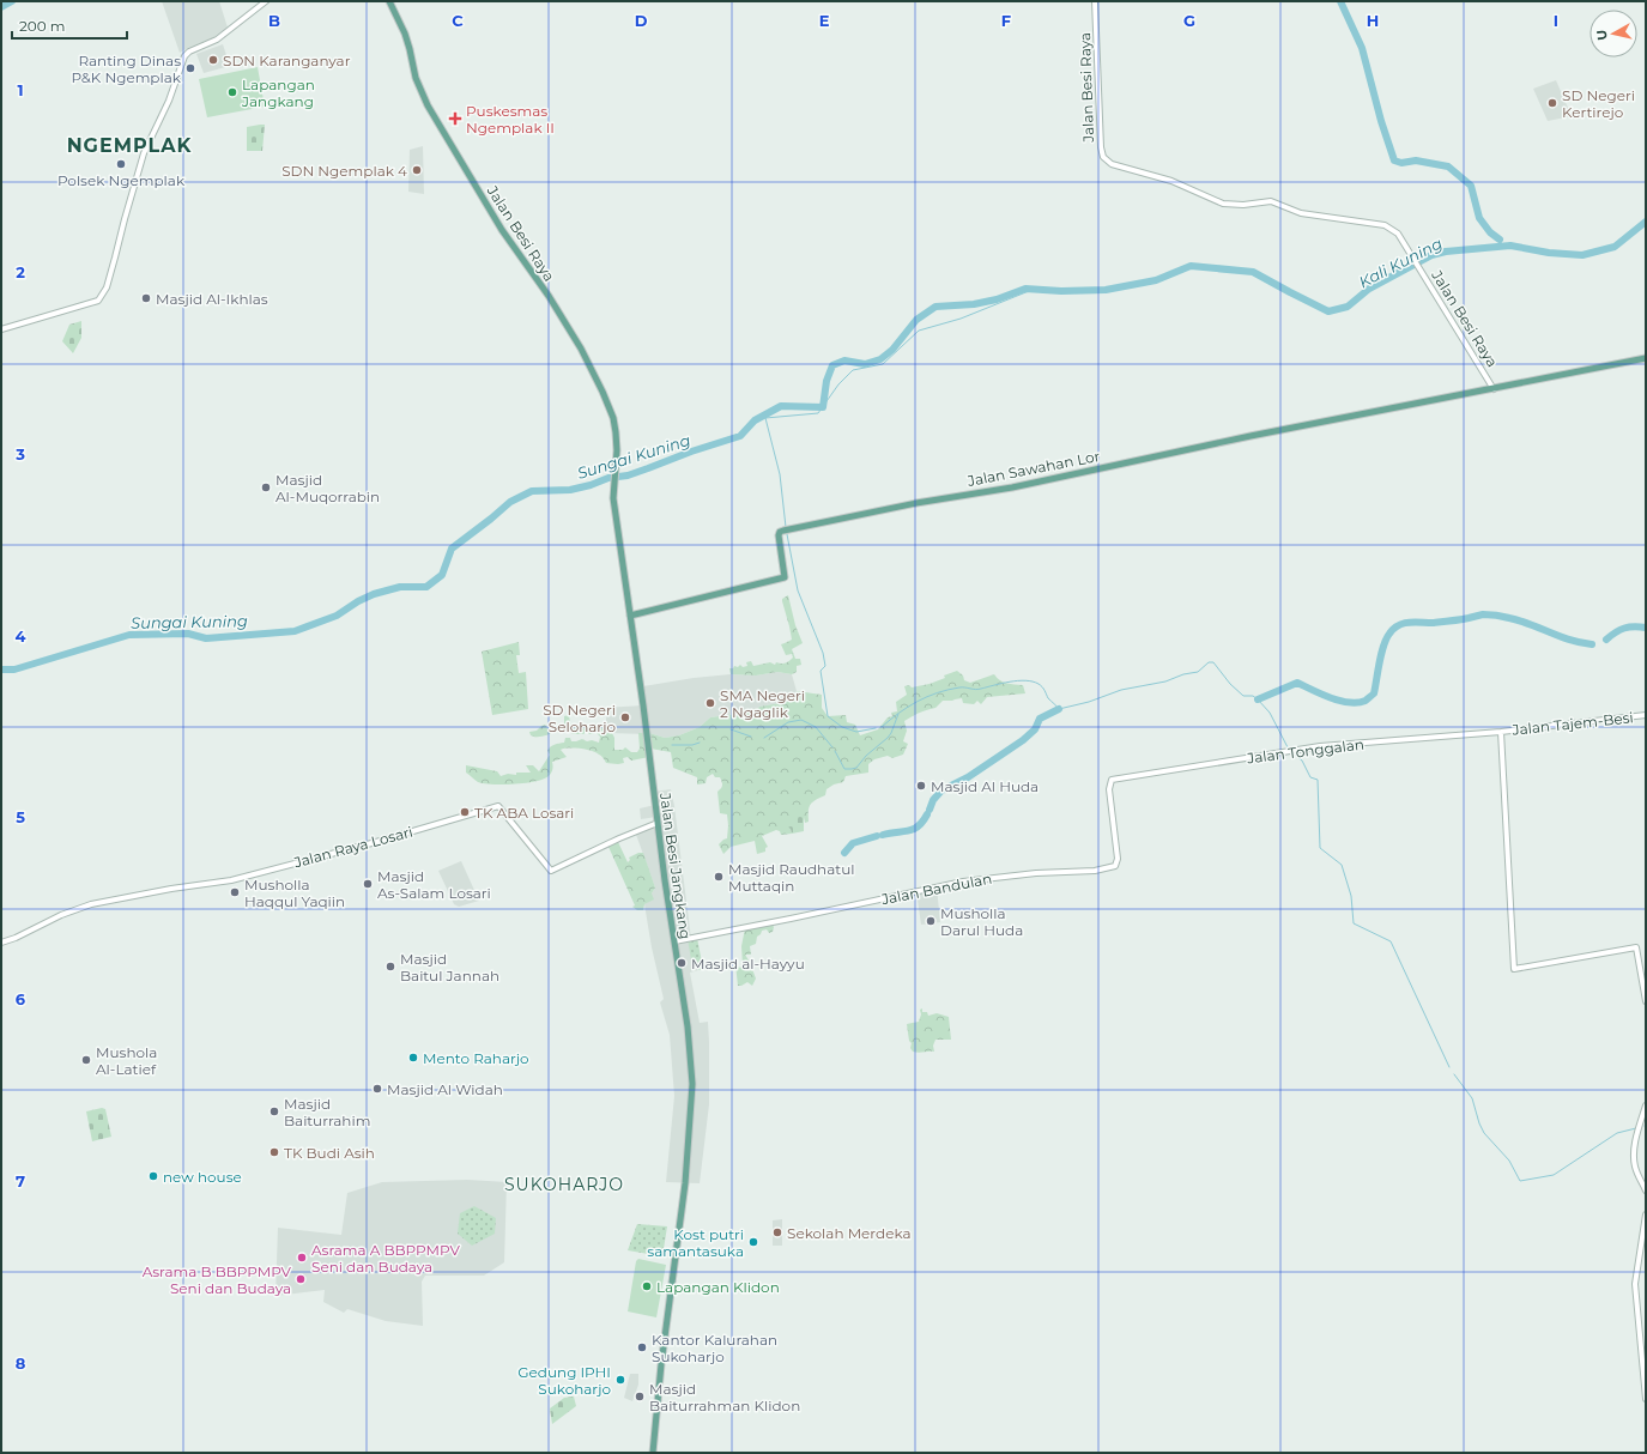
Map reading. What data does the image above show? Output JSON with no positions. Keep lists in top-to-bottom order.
{
  "streets": {
    "main road": ["Jalan Besi Raya", "Jalan Sawahan Lor", "Jalan Besi Jangkang"],
    "street": [
      "Jalan Tajem-Besi",
      "Jalan Tonggalan",
      "Jalan Raya Losari",
      "Jalan Bandulan"
    ]
  },
  "crossings": [
    ["Jalan Besi Raya", "Jalan Sawahan Lor"],
    ["Jalan Besi Raya", "Jalan Besi Jangkang"],
    ["Jalan Sawahan Lor", "Jalan Besi Jangkang"],
    ["Jalan Tajem-Besi", "Jalan Tonggalan"],
    ["Jalan Tonggalan", "Jalan Bandulan"],
    ["Jalan Raya Losari", "Jalan Besi Jangkang"],
    ["Jalan Besi Jangkang", "Jalan Bandulan"]
  ],
  "districts": ["NGEMPLAK", "SUKOHARJO"],
  "water": ["Kali Kuning", "Sungai Kuning"],
  "places": {
    "other": [
      "SDN Karanganyar",
      "Ranting Dinas P&K Ngemplak",
      "Lapangan Jangkang",
      "SD Negeri Kertirejo",
      "Polsek Ngemplak",
      "SDN Ngemplak 4",
      "Masjid Al-Ikhlas",
      "Masjid Al-Muqorrabin",
      "SMA Negeri 2 Ngaglik",
      "SD Negeri Seloharjo",
      "Masjid Al Huda",
      "TK ABA Losari",
      "Masjid Raudhatul Muttaqin",
      "Masjid As-Salam Losari",
      "Musholla Haqqul Yaqiin",
      "Musholla Darul Huda",
      "Masjid al-Hayyu",
      "Masjid Baitul Jannah",
      "Mento Raharjo",
      "Mushola Al-Latief",
      "Masjid Al Widah",
      "Masjid Baiturrahim",
      "TK Budi Asih",
      "new house",
      "Sekolah Merdeka",
      "Kost putri samantasuka",
      "Asrama A BBPPMPV Seni dan Budaya",
      "Asrama B BBPPMPV Seni dan Budaya",
      "Lapangan Klidon",
      "Kantor Kalurahan Sukoharjo",
      "Gedung IPHI Sukoharjo",
      "Masjid Baiturrahman Klidon"
    ],
    "health": ["Puskesmas Ngemplak II"]
  },
  "scale_bar": "200 m",
  "north": "left",
  "grid": {
    "columns": [
      "B",
      "C",
      "D",
      "E",
      "F",
      "G",
      "H",
      "I"
    ],
    "rows": [
      "1",
      "2",
      "3",
      "4",
      "5",
      "6",
      "7",
      "8"
    ]
  }
}
